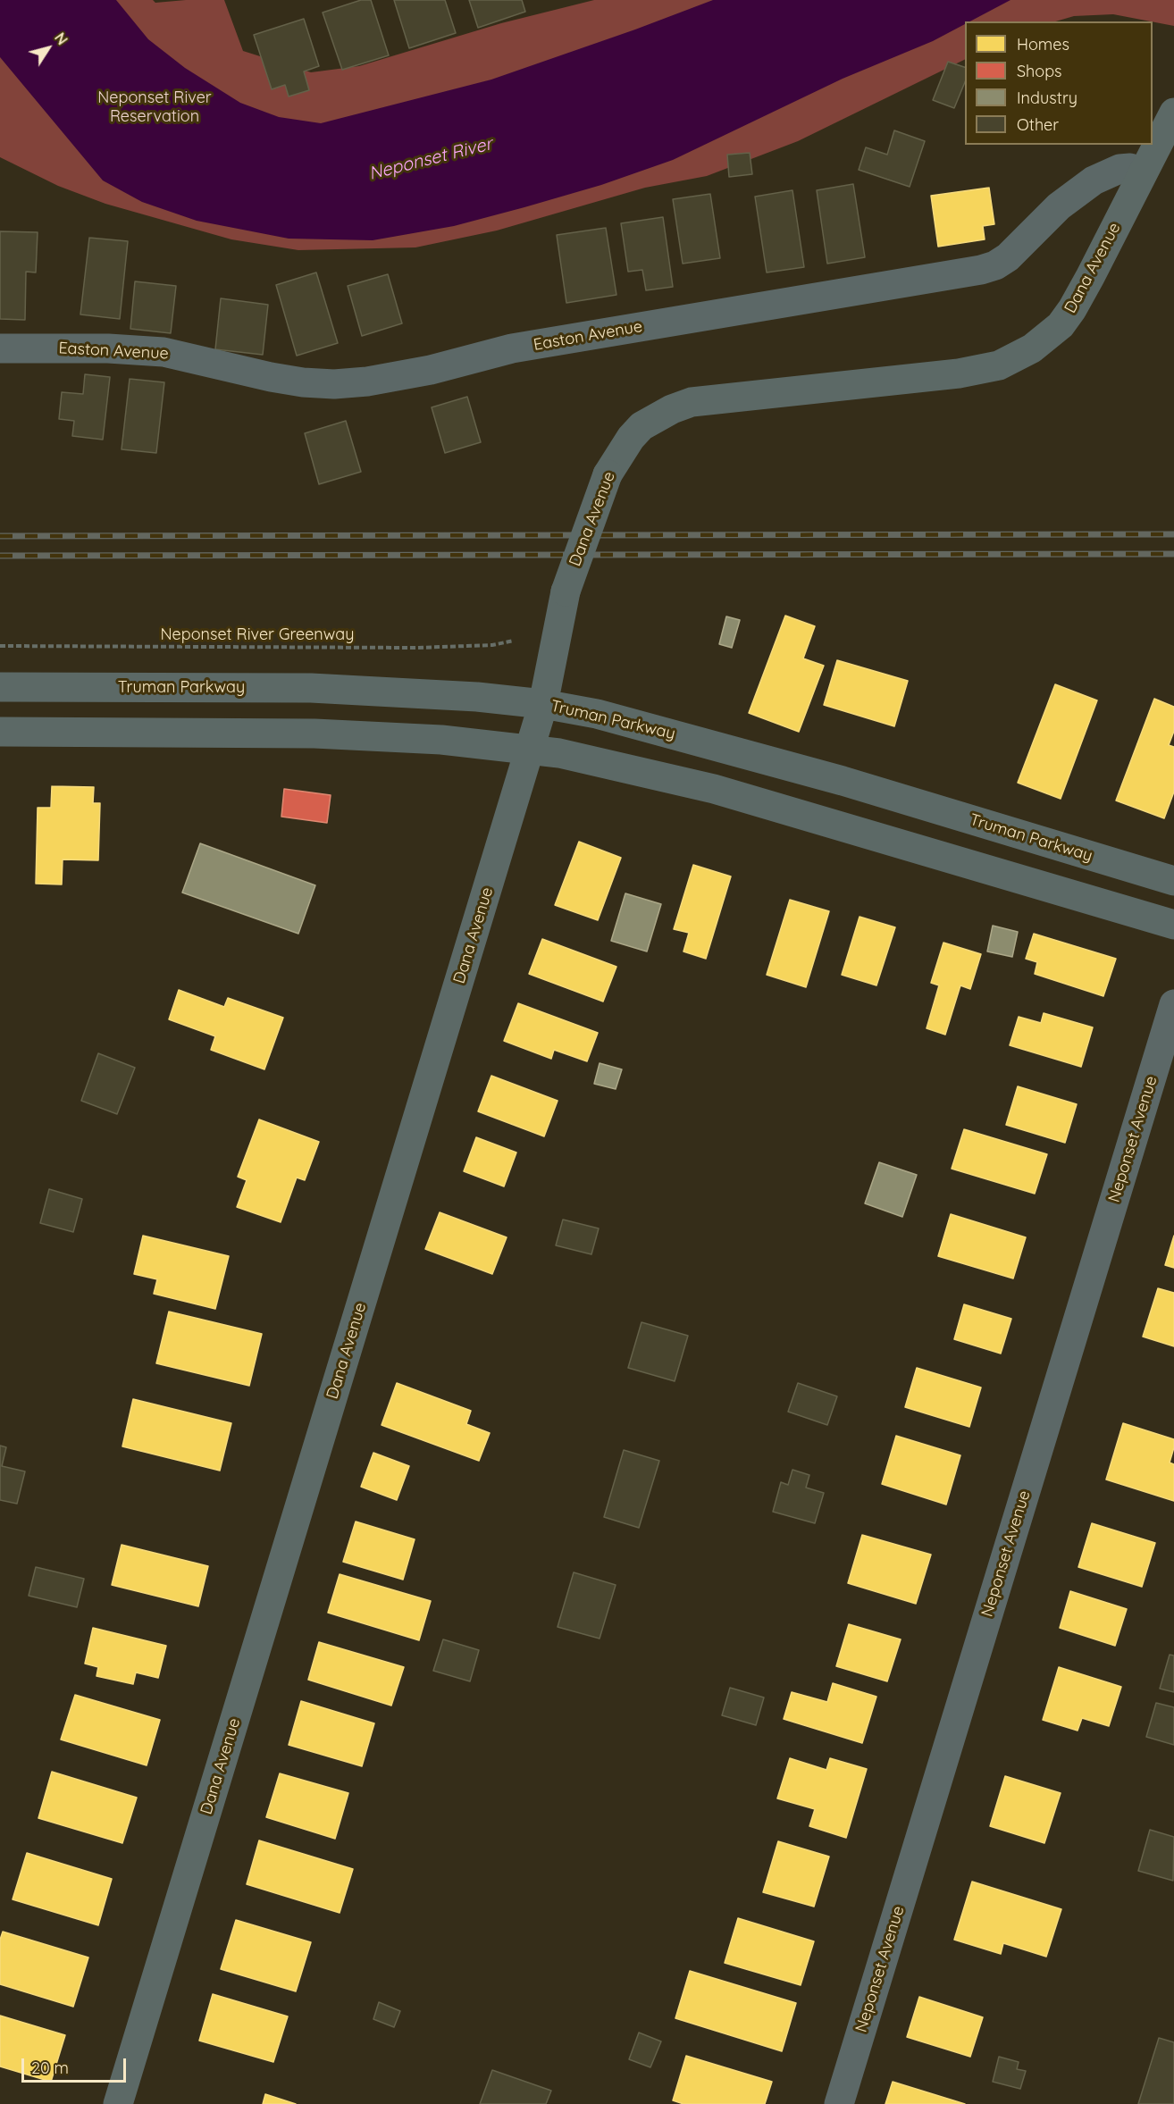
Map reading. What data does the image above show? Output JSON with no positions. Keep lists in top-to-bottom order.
{
  "streets": {
    "street": [
      "Dana Avenue",
      "Easton Avenue",
      "Truman Parkway",
      "Neponset Avenue"
    ],
    "path": ["Neponset River Greenway"]
  },
  "crossings": [
    ["Dana Avenue", "Easton Avenue"],
    ["Dana Avenue", "Truman Parkway"]
  ],
  "water": ["Neponset River"],
  "parks": ["Neponset River Reservation"],
  "legend": [
    "Homes",
    "Shops",
    "Industry",
    "Other"
  ],
  "scale_bar": "20 m",
  "north": "top right"
}
